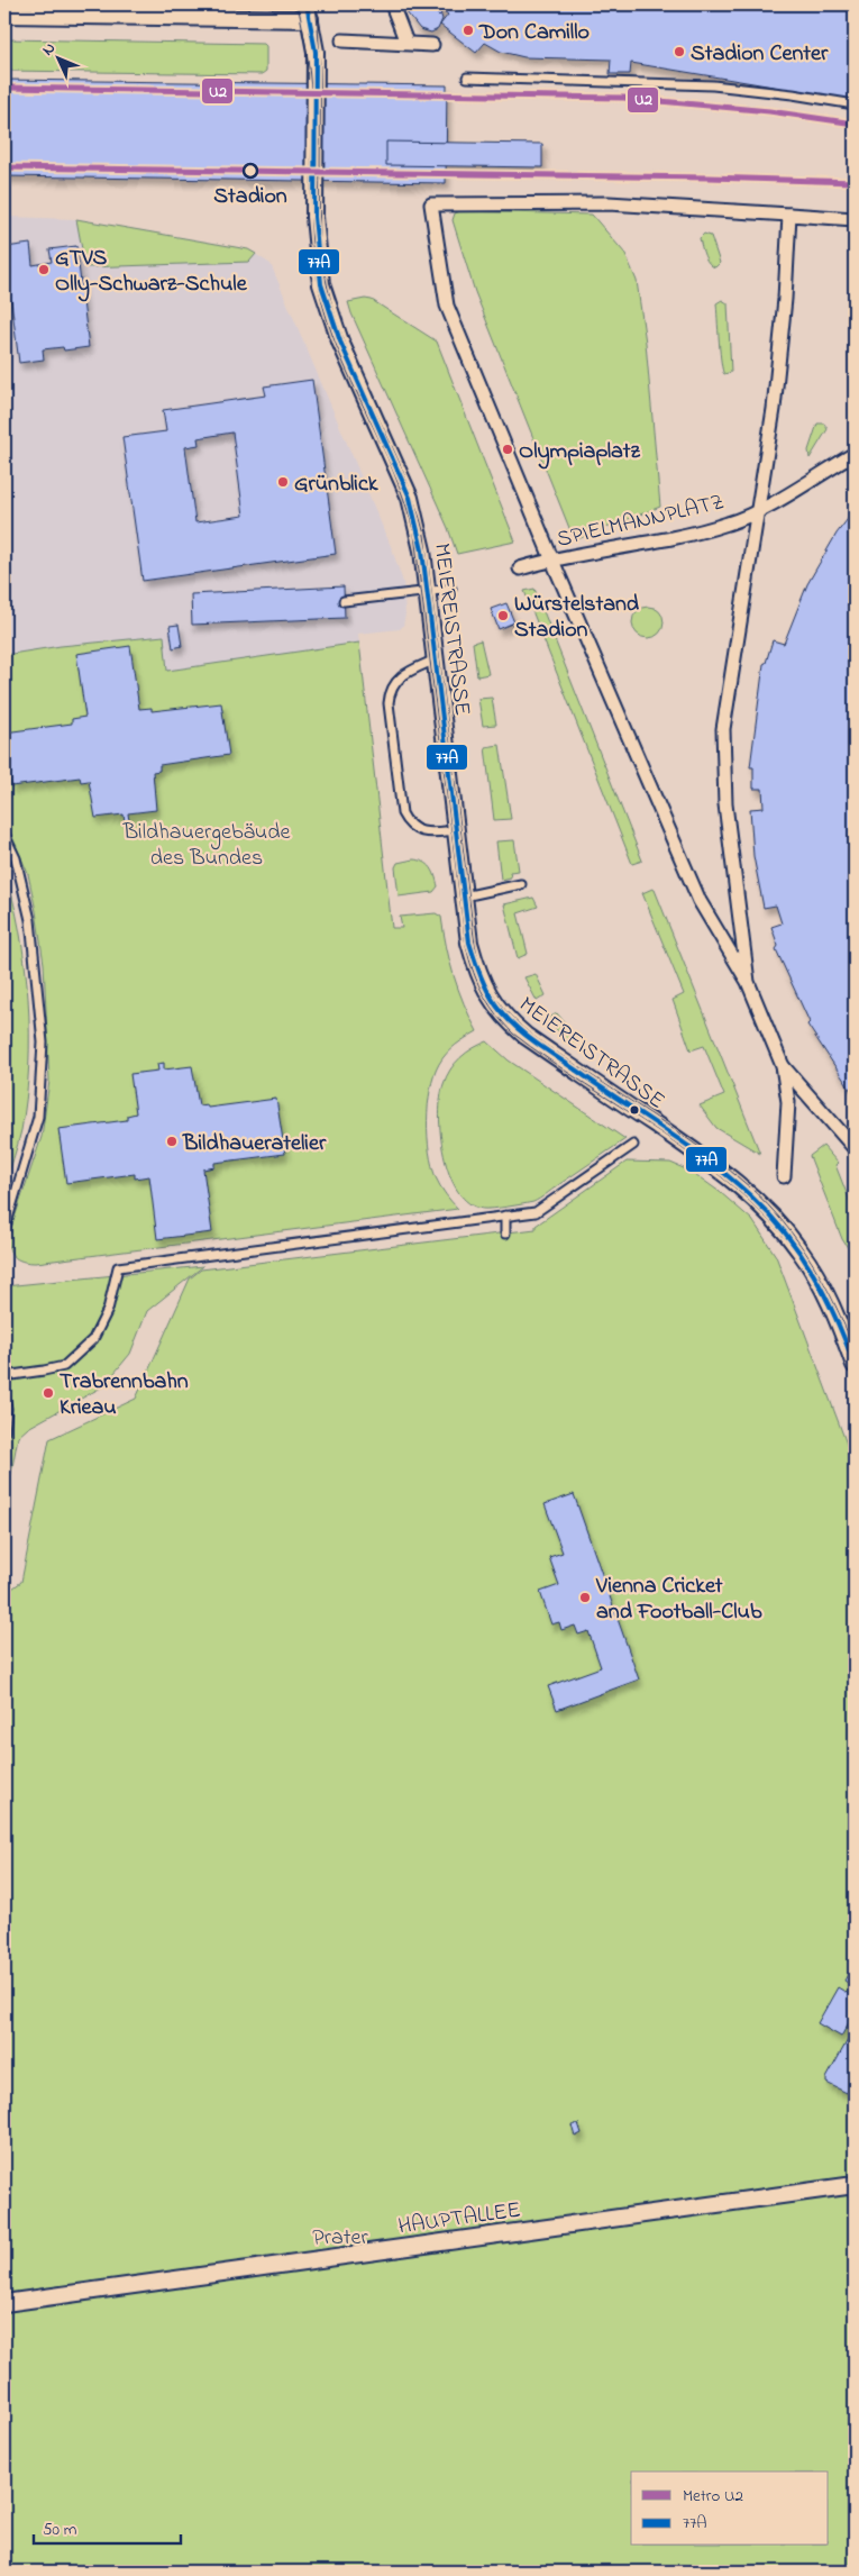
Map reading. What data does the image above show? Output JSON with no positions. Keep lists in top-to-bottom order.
{
  "streets": {
    "street": ["SPIELMANNPLATZ", "MEIEREISTRASSE", "HAUPTALLEE"]
  },
  "parks": ["Bildhauergebäude des Bundes", "Prater"],
  "places": [
    "Don Camillo",
    "Stadion Center",
    "Stadion",
    "GTVS Olly-Schwarz-Schule",
    "Olympiaplatz",
    "Grünblick",
    "Würstelstand Stadion",
    "Bildhaueratelier",
    "Trabrennbahn Krieau",
    "Vienna Cricket and Football-Club"
  ],
  "lines": ["transit line 77A", "metro line U2"],
  "legend": ["Metro U2", "77A"],
  "scale_bar": "50 m",
  "north": "top left"
}
